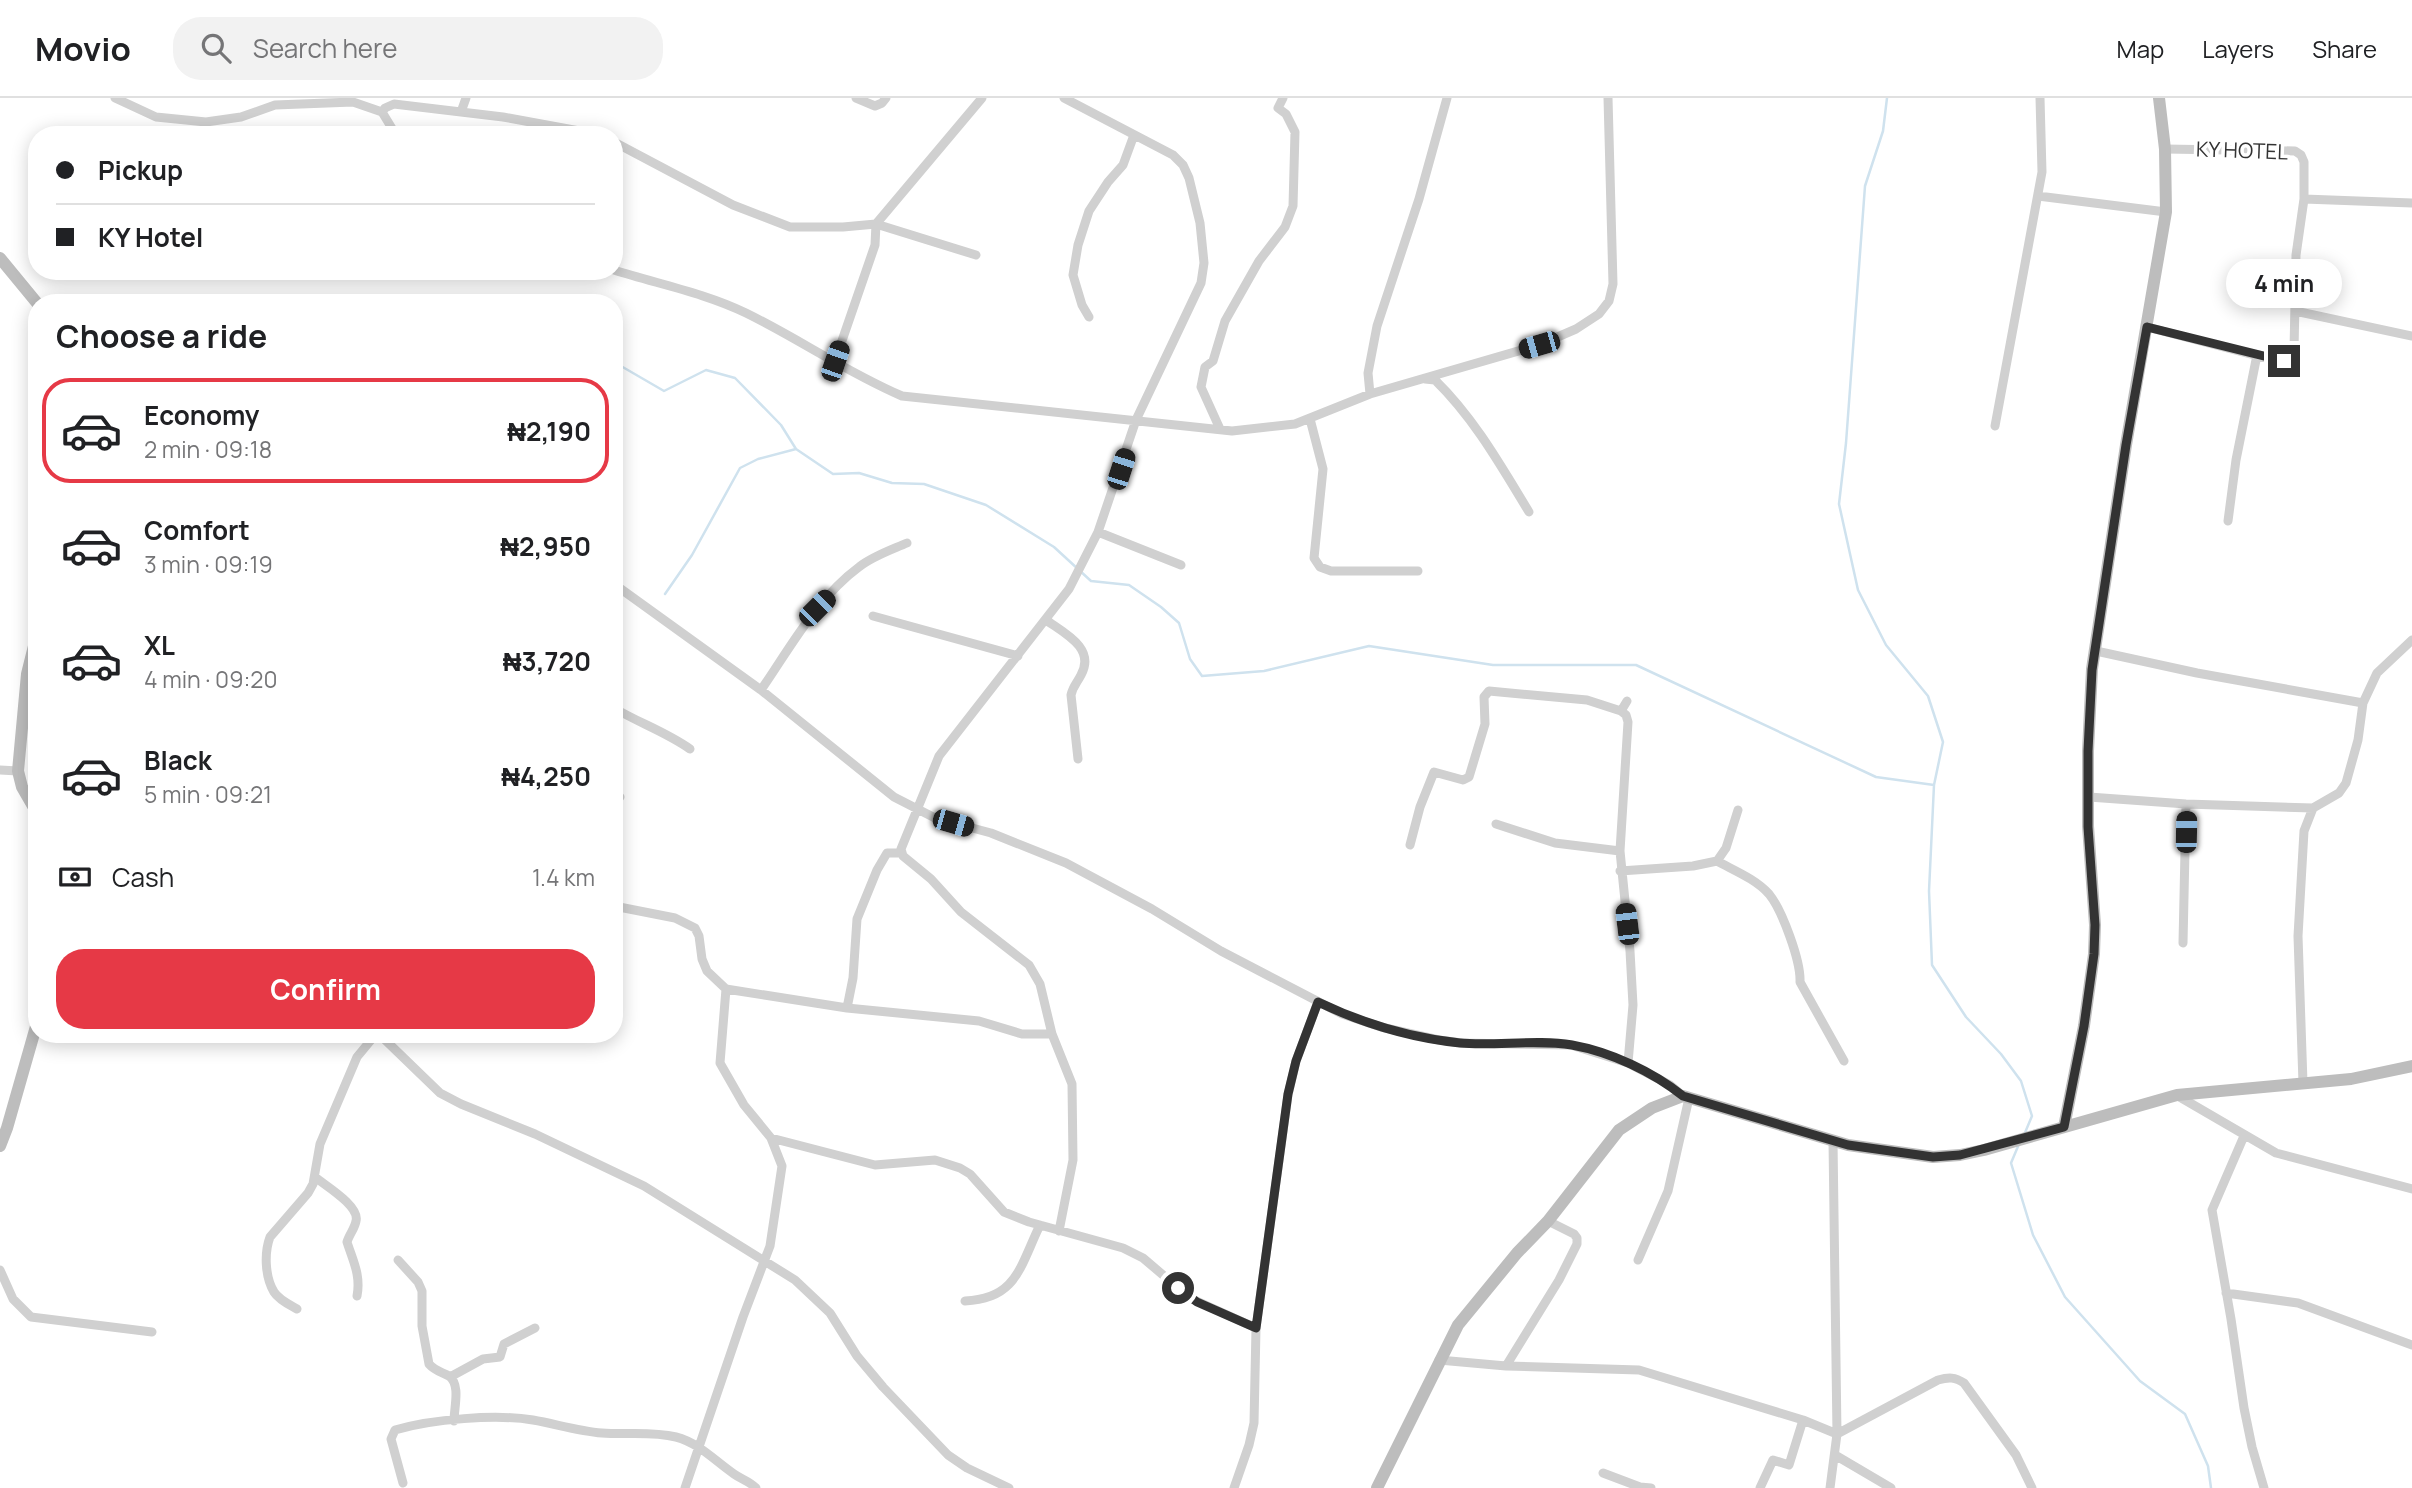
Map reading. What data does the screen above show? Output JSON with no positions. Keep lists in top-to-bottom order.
{
  "streets": {
    "street": ["KY HOTEL"]
  },
  "page": {
    "header": "Movio",
    "search": "Search here",
    "nav": ["Map", "Layers", "Share"],
    "banner": ["Pickup", "KY Hotel"],
    "bubble": "4 min",
    "heading": "Choose a ride",
    "list": [
      {
        "name": "Economy",
        "note": "2 min · 09:18",
        "value": "₦2,190"
      },
      {
        "name": "Comfort",
        "note": "3 min · 09:19",
        "value": "₦2,950"
      },
      {
        "name": "XL",
        "note": "4 min · 09:20",
        "value": "₦3,720"
      },
      {
        "name": "Black",
        "note": "5 min · 09:21",
        "value": "₦4,250"
      }
    ],
    "pay": ["Cash", "1.4 km"],
    "buttons": "Confirm"
  }
}
